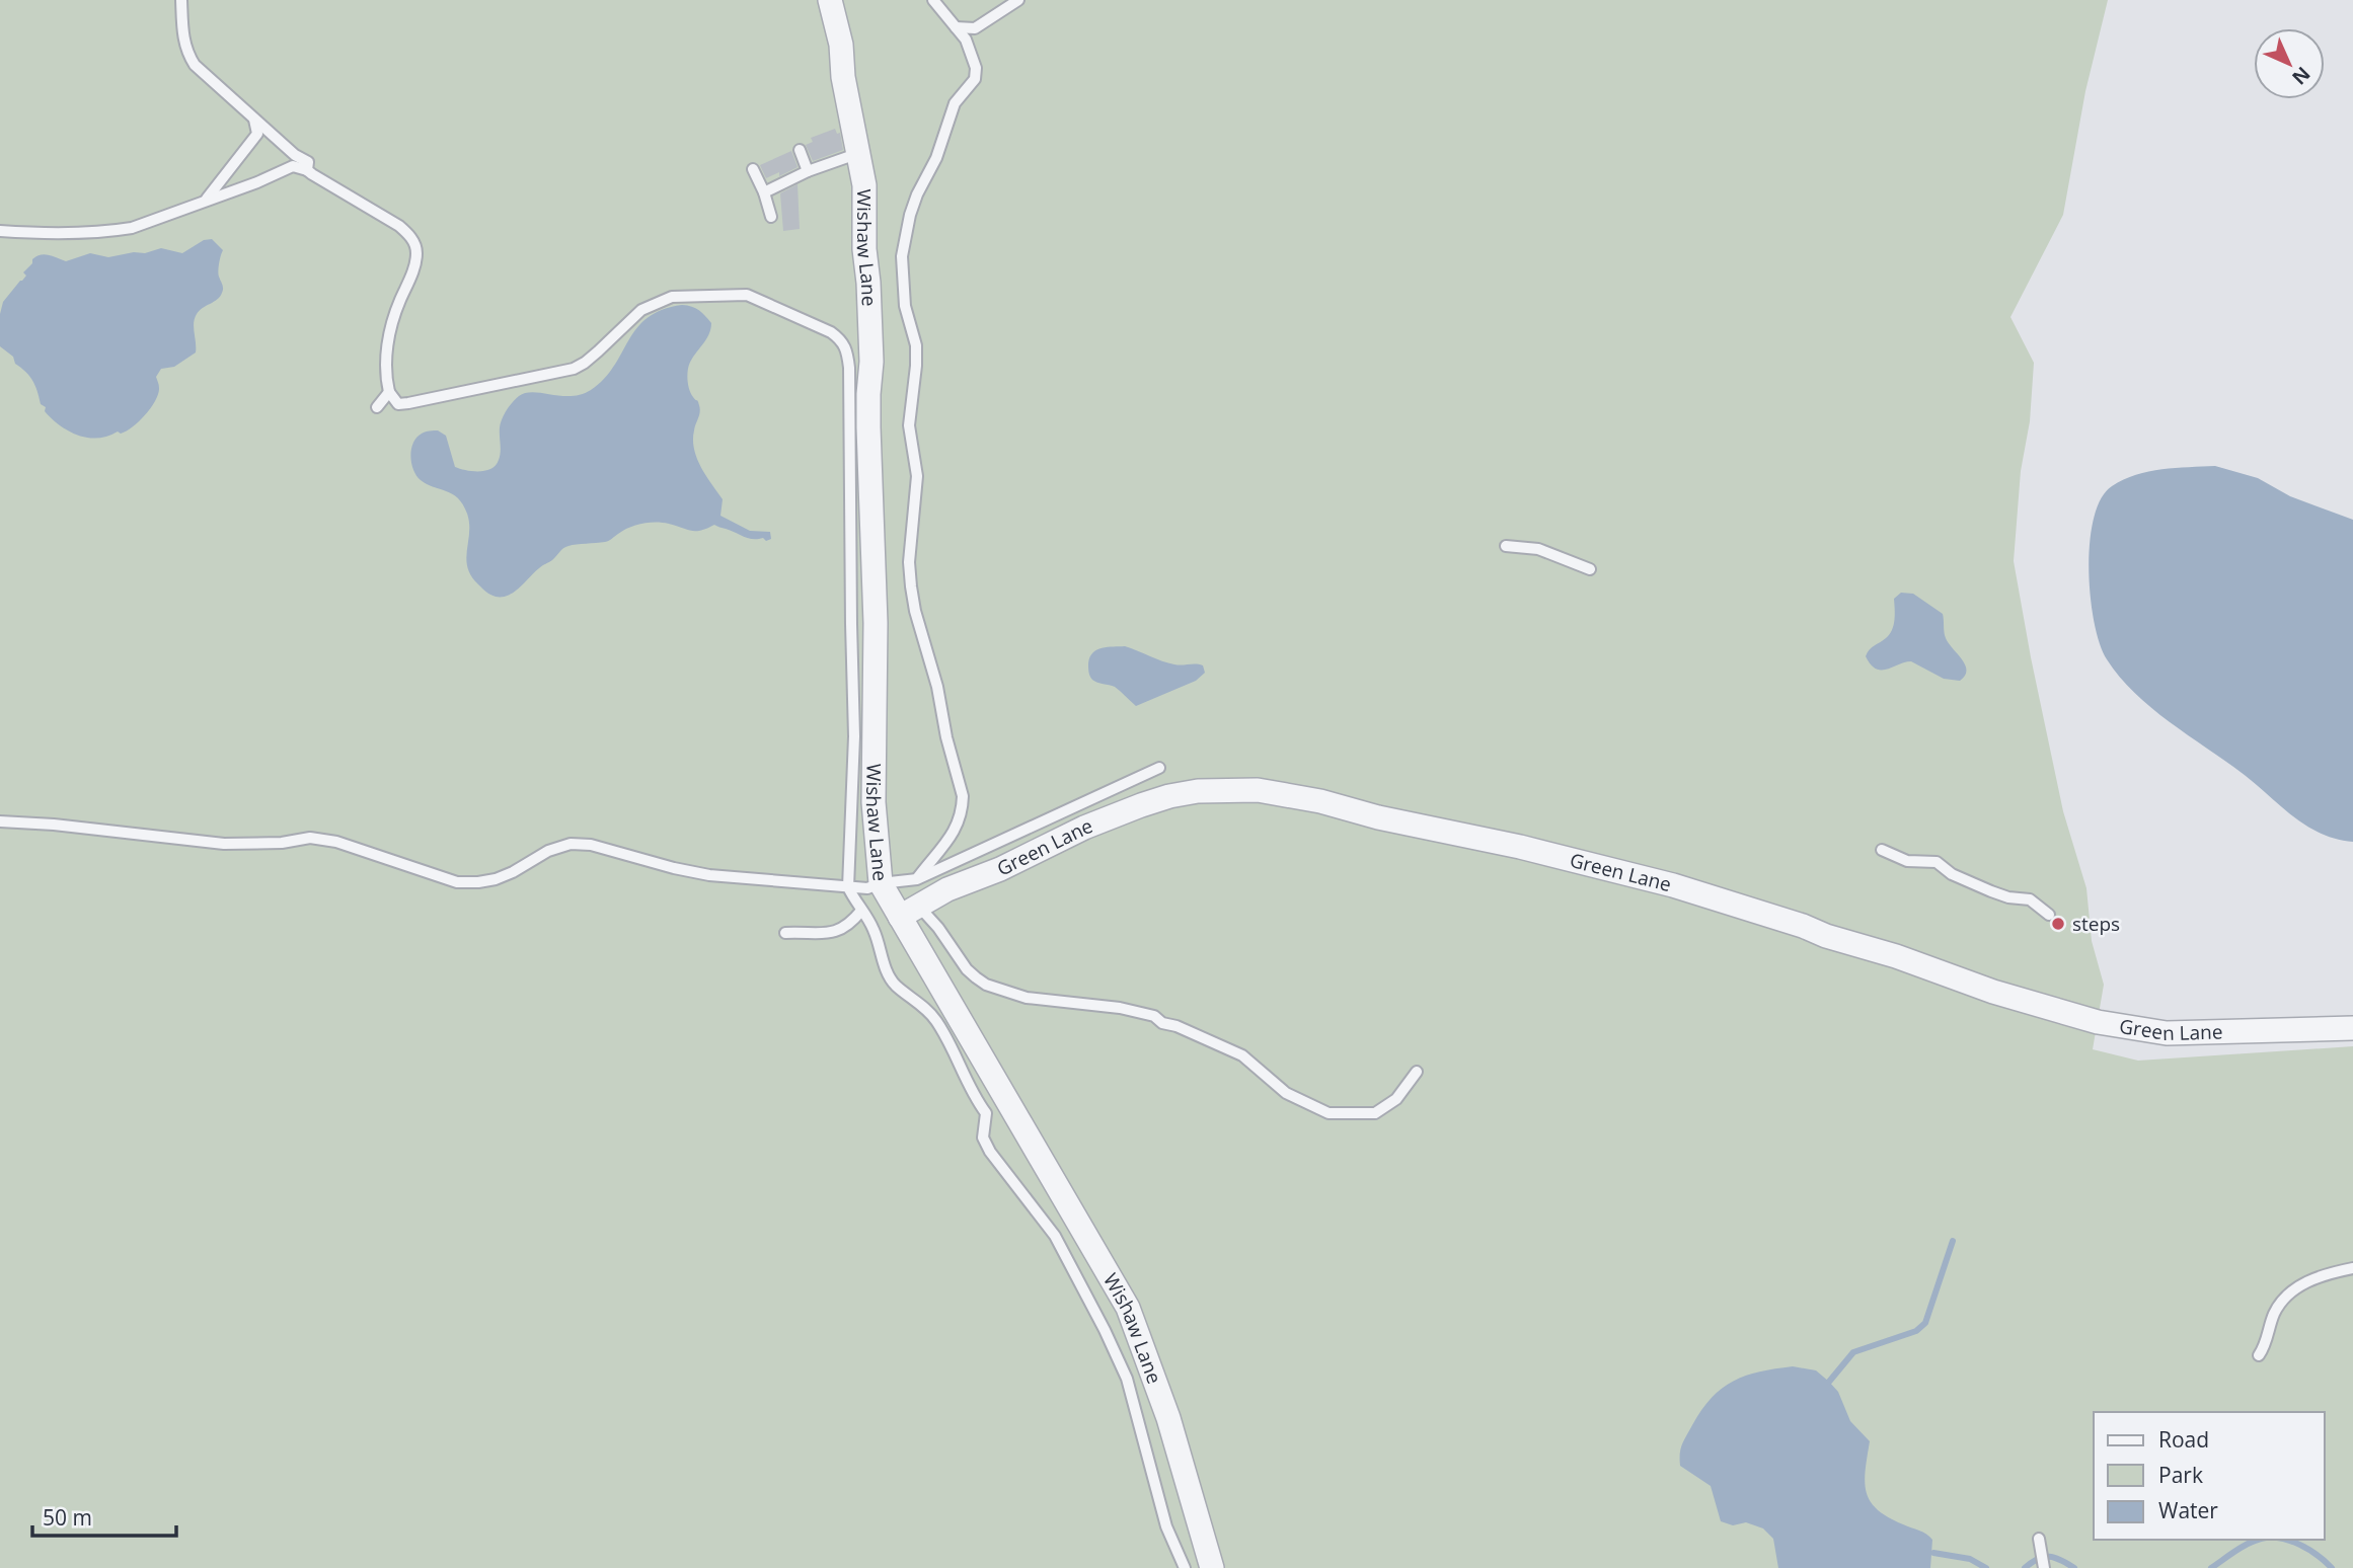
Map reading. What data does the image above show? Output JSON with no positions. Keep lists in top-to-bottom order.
{
  "streets": {
    "street": ["Wishaw Lane", "Green Lane"]
  },
  "crossings": [
    ["Wishaw Lane", "Green Lane"]
  ],
  "places": ["steps"],
  "legend": ["Road", "Park", "Water"],
  "scale_bar": "50 m",
  "north": "bottom right"
}
